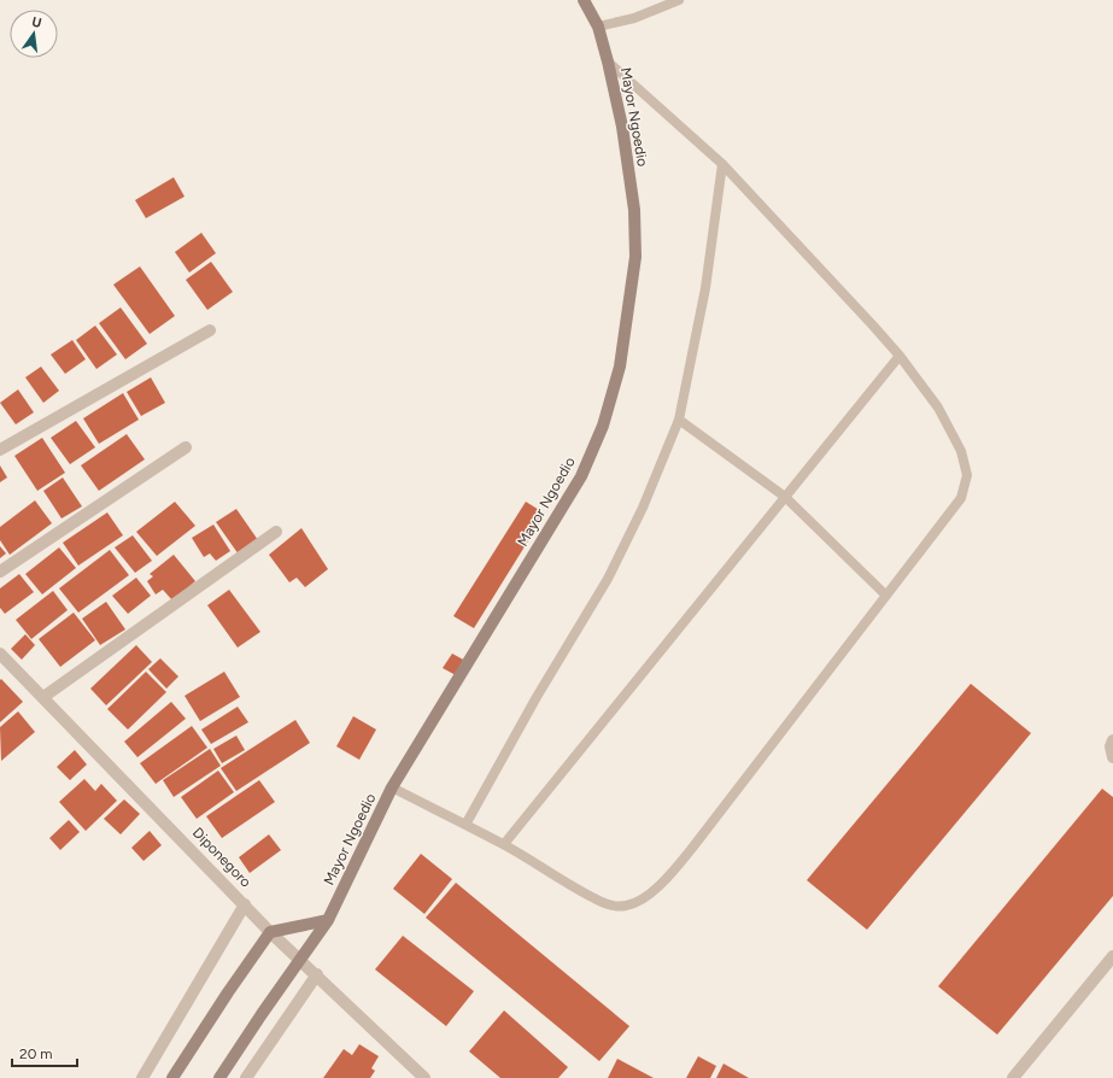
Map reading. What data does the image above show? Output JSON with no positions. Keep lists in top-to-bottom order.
{
  "streets": {
    "street": ["Mayor Ngoedio", "Diponegoro"]
  },
  "crossings": [
    ["Mayor Ngoedio", "Diponegoro"]
  ],
  "scale_bar": "20 m",
  "north": "top"
}
